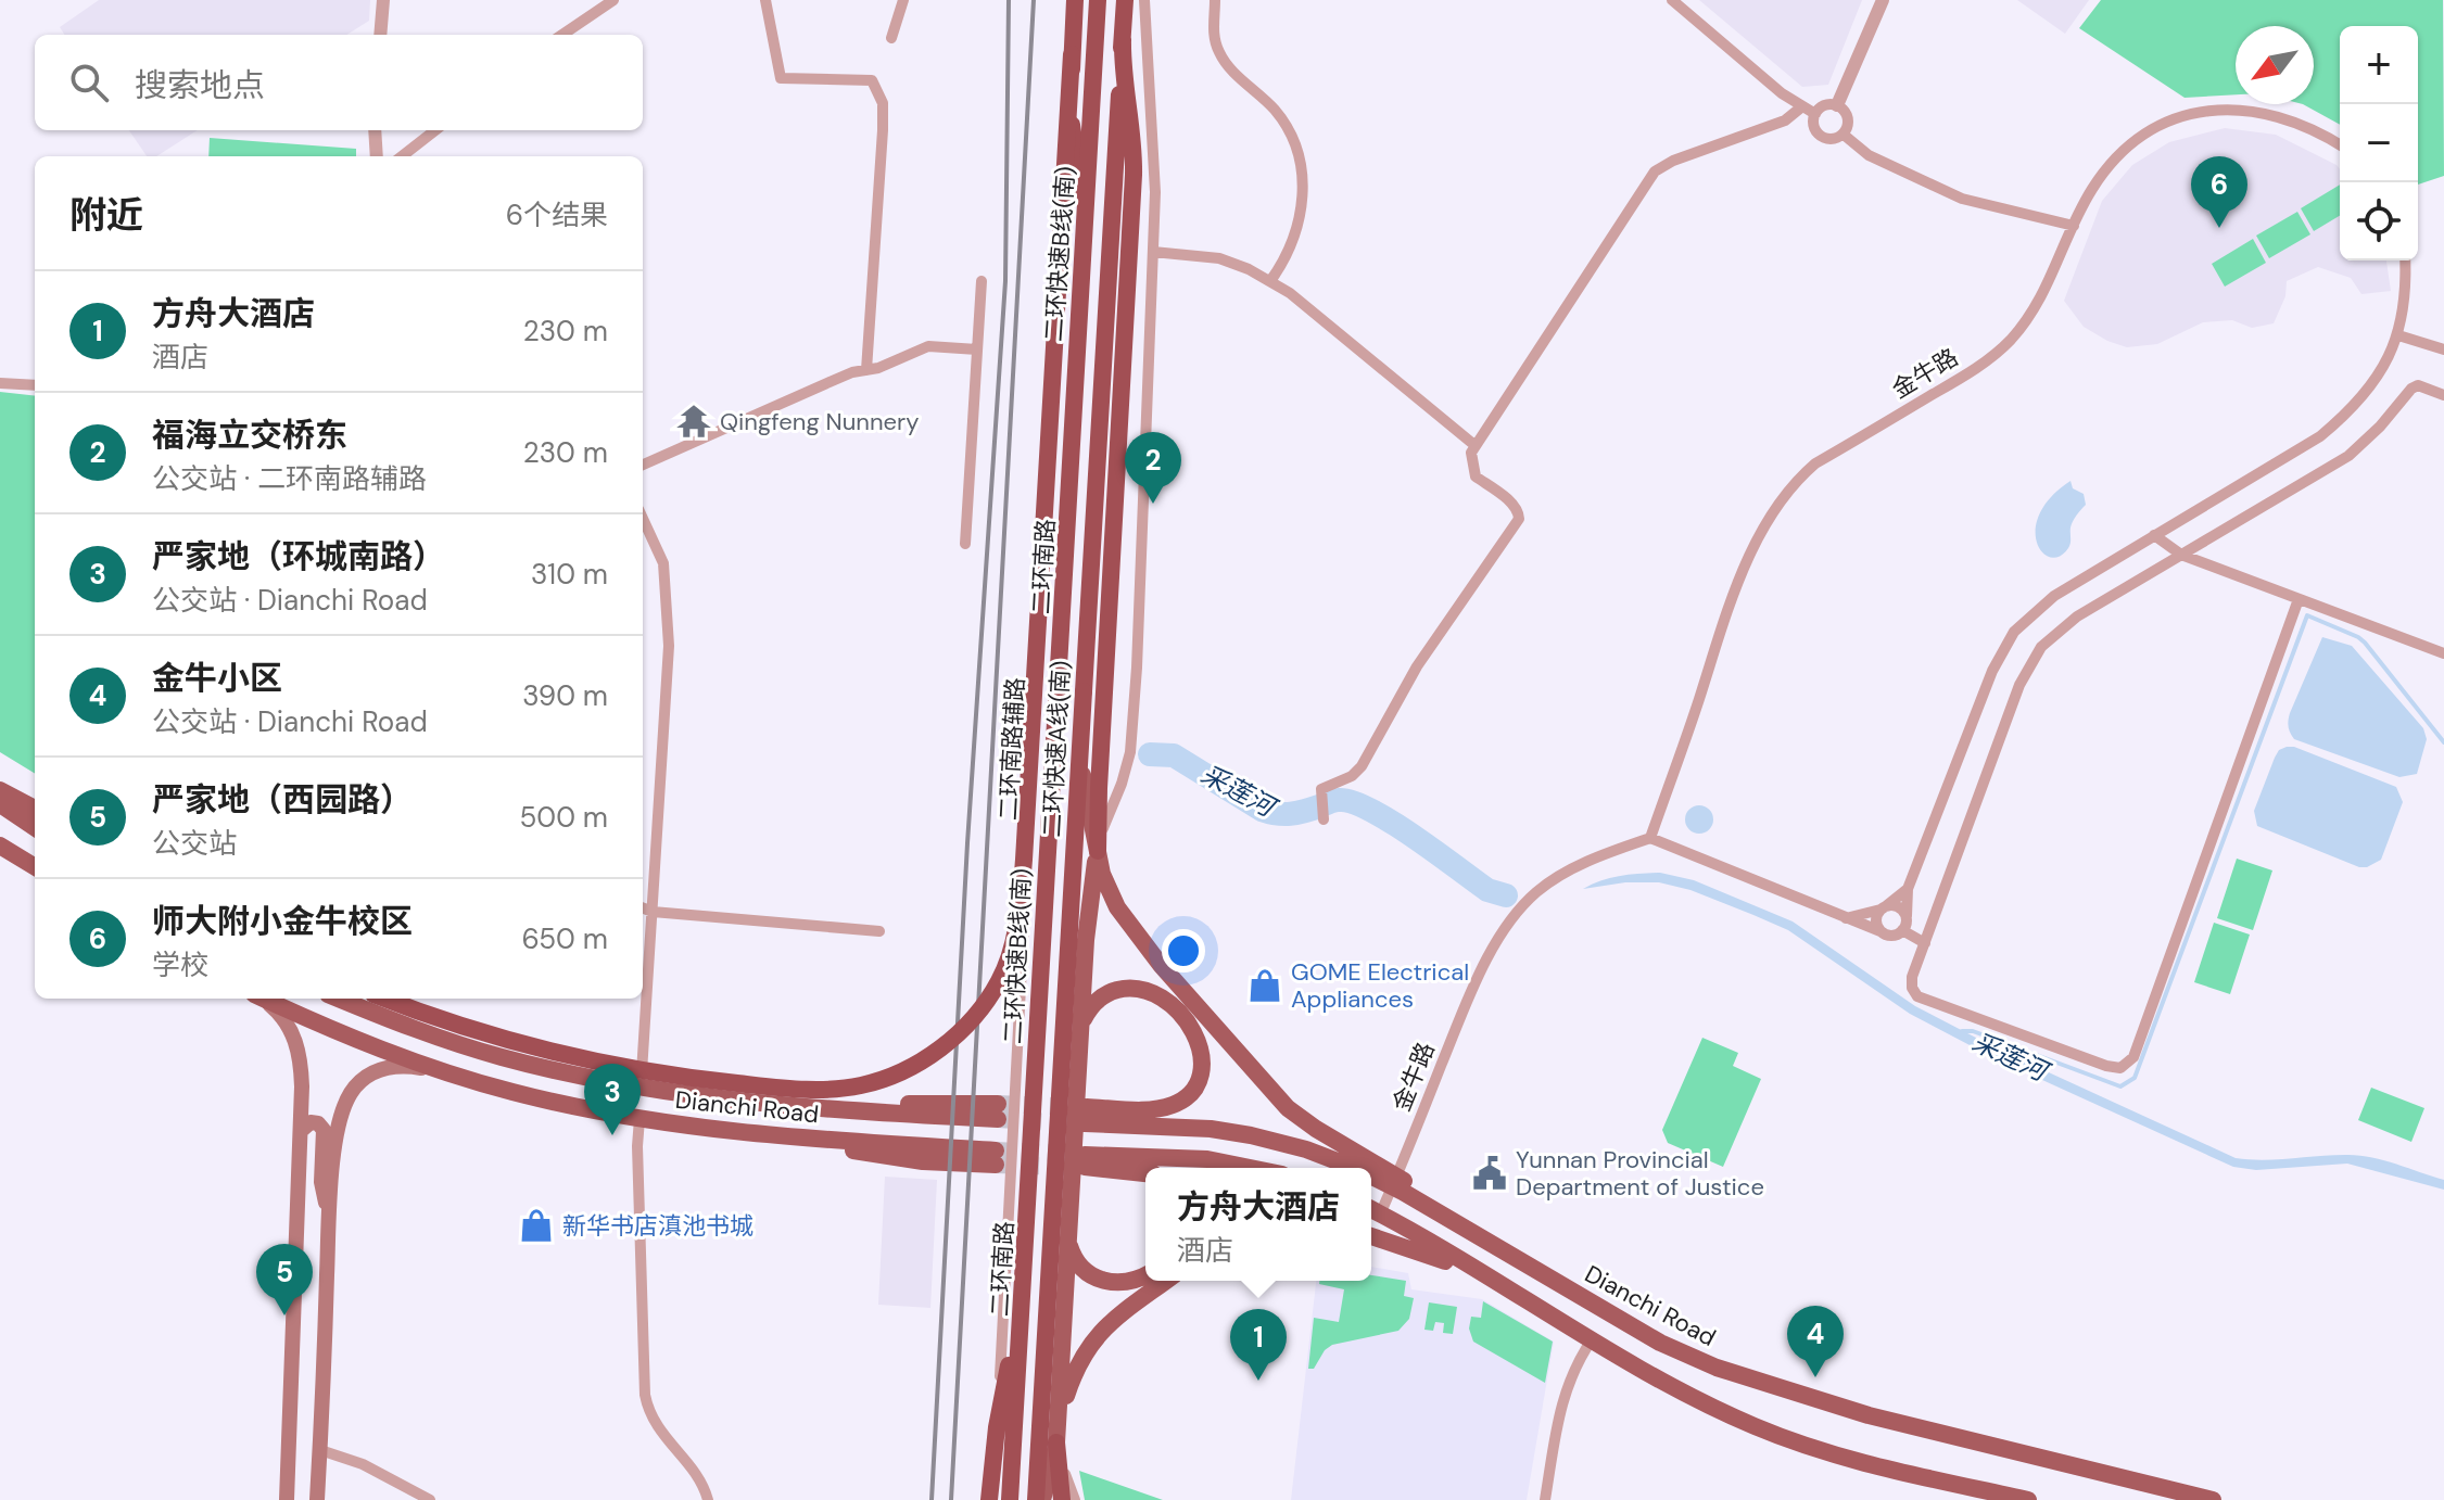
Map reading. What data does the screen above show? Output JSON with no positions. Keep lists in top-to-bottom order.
{
  "streets": {
    "highway": ["二环快速B线(南)", "二环快速A线(南)"],
    "main road": ["二环南路", "Dianchi Road"],
    "street": ["金牛路", "二环南路辅路"]
  },
  "crossings": [
    ["二环快速B线(南)", "二环南路"],
    ["金牛路", "Dianchi Road"],
    ["二环南路", "二环快速A线(南)"]
  ],
  "water": ["采莲河"],
  "places": {
    "temple": ["Qingfeng Nunnery"],
    "shop": ["GOME Electrical Appliances", "新华书店滇池书城"],
    "public building": ["Yunnan Provincial Department of Justice"]
  },
  "north": "bottom left",
  "page": {
    "map_buttons": ["+", "−"],
    "search": "搜索地点",
    "pins": [
      "6",
      "2",
      "3",
      "5",
      "4",
      "1"
    ],
    "heading": ["附近", "6个结果"],
    "list": [
      {
        "mark": "1",
        "name": "方舟大酒店",
        "note": "酒店",
        "value": "230 m"
      },
      {
        "mark": "2",
        "name": "福海立交桥东",
        "note": "公交站 · 二环南路辅路",
        "value": "230 m"
      },
      {
        "mark": "3",
        "name": "严家地（环城南路）",
        "note": "公交站 · Dianchi Road",
        "value": "310 m"
      },
      {
        "mark": "4",
        "name": "金牛小区",
        "note": "公交站 · Dianchi Road",
        "value": "390 m"
      },
      {
        "mark": "5",
        "name": "严家地（西园路）",
        "note": "公交站",
        "value": "500 m"
      },
      {
        "mark": "6",
        "name": "师大附小金牛校区",
        "note": "学校",
        "value": "650 m"
      }
    ],
    "popup": ["方舟大酒店", "酒店"]
  }
}
